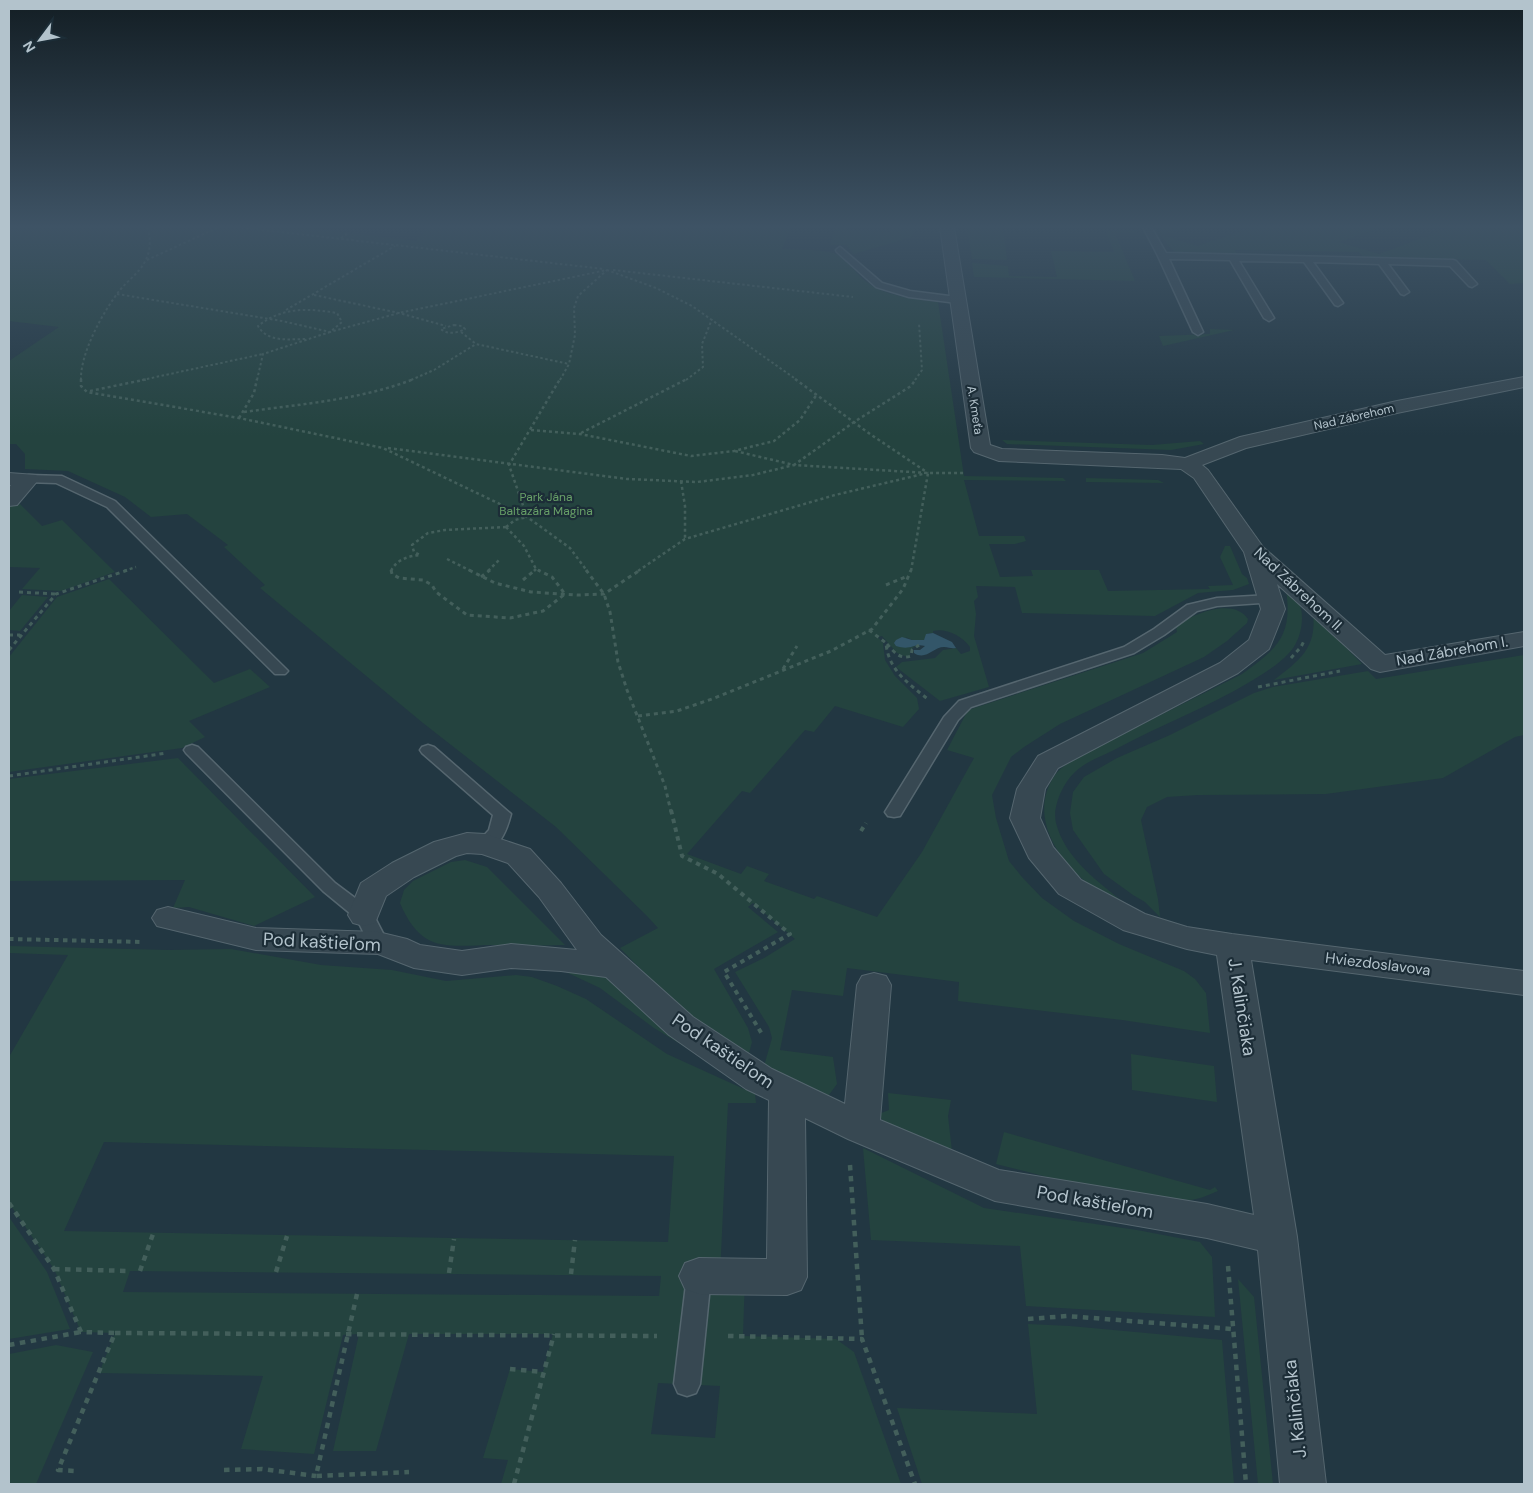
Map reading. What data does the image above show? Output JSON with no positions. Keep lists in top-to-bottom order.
{
  "streets": {
    "street": [
      "A. Kmeťa",
      "Nad Zábrehom",
      "Nad Zábrehom II.",
      "Nad Zábrehom I.",
      "Pod kaštieľom",
      "Hviezdoslavova",
      "J. Kalinčiaka"
    ]
  },
  "crossings": [
    ["A. Kmeťa", "Nad Zábrehom"],
    ["A. Kmeťa", "Nad Zábrehom II."],
    ["Nad Zábrehom", "Nad Zábrehom II."],
    ["Nad Zábrehom II.", "Nad Zábrehom I."],
    ["Nad Zábrehom II.", "J. Kalinčiaka"],
    ["Pod kaštieľom", "J. Kalinčiaka"],
    ["Hviezdoslavova", "J. Kalinčiaka"]
  ],
  "parks": ["Park Jána Baltazára Magina"],
  "north": "bottom left"
}
